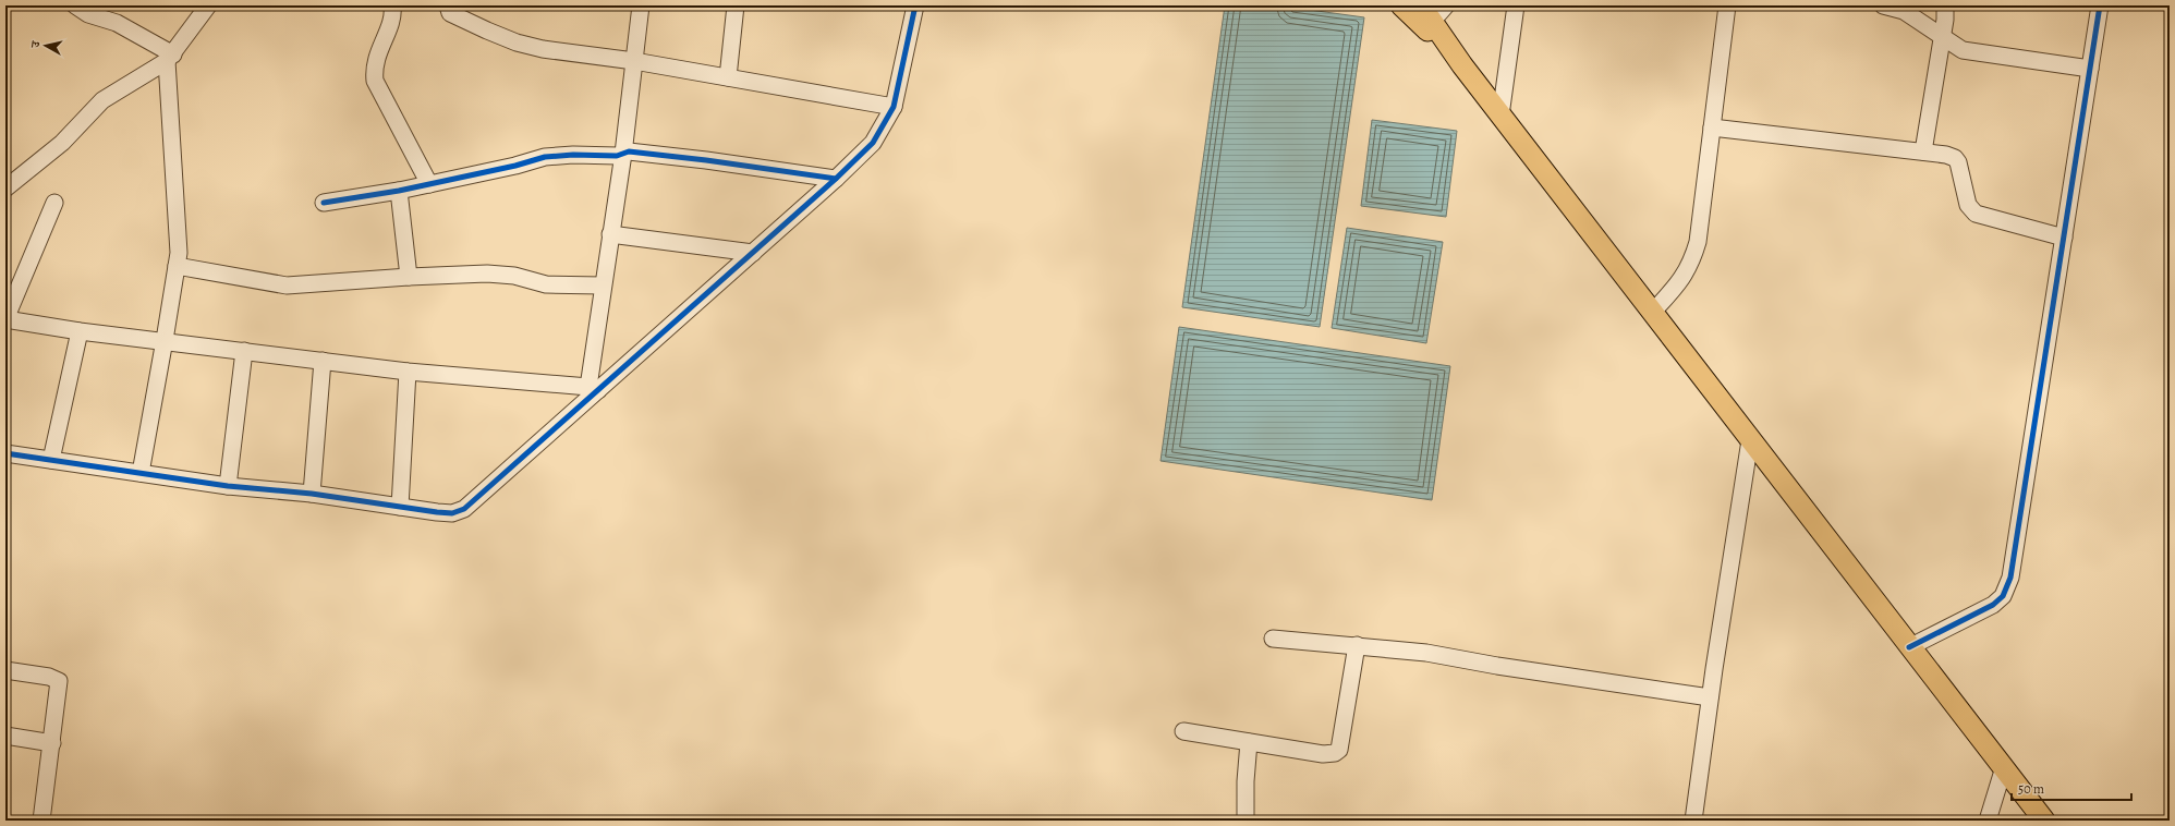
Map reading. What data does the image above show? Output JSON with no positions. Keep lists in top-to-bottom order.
{
  "scale_bar": "50 m",
  "north": "left"
}
